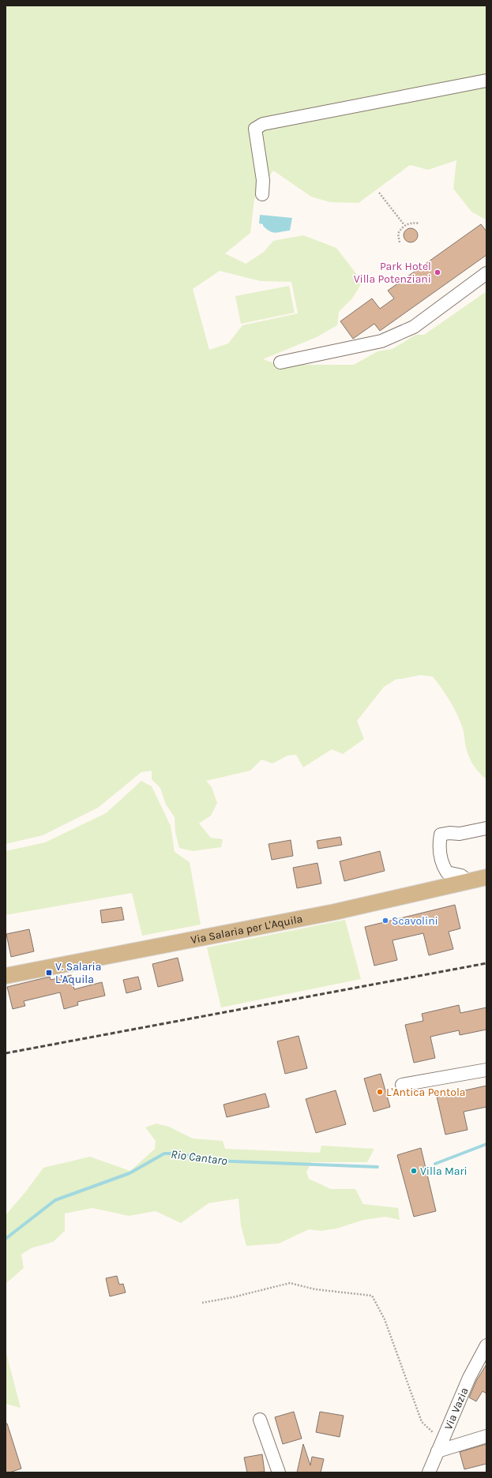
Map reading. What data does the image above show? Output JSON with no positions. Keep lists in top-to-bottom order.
{
  "streets": {
    "main road": ["Via Salaria per L'Aquila"],
    "street": ["Via Vazia"]
  },
  "water": ["Rio Cantaro"],
  "places": {
    "other": [
      "Park Hotel Villa Potenziani",
      "Scavolini",
      "L'Antica Pentola",
      "Villa Mari"
    ],
    "transit": ["V. Salaria L'Aquila"]
  }
}
